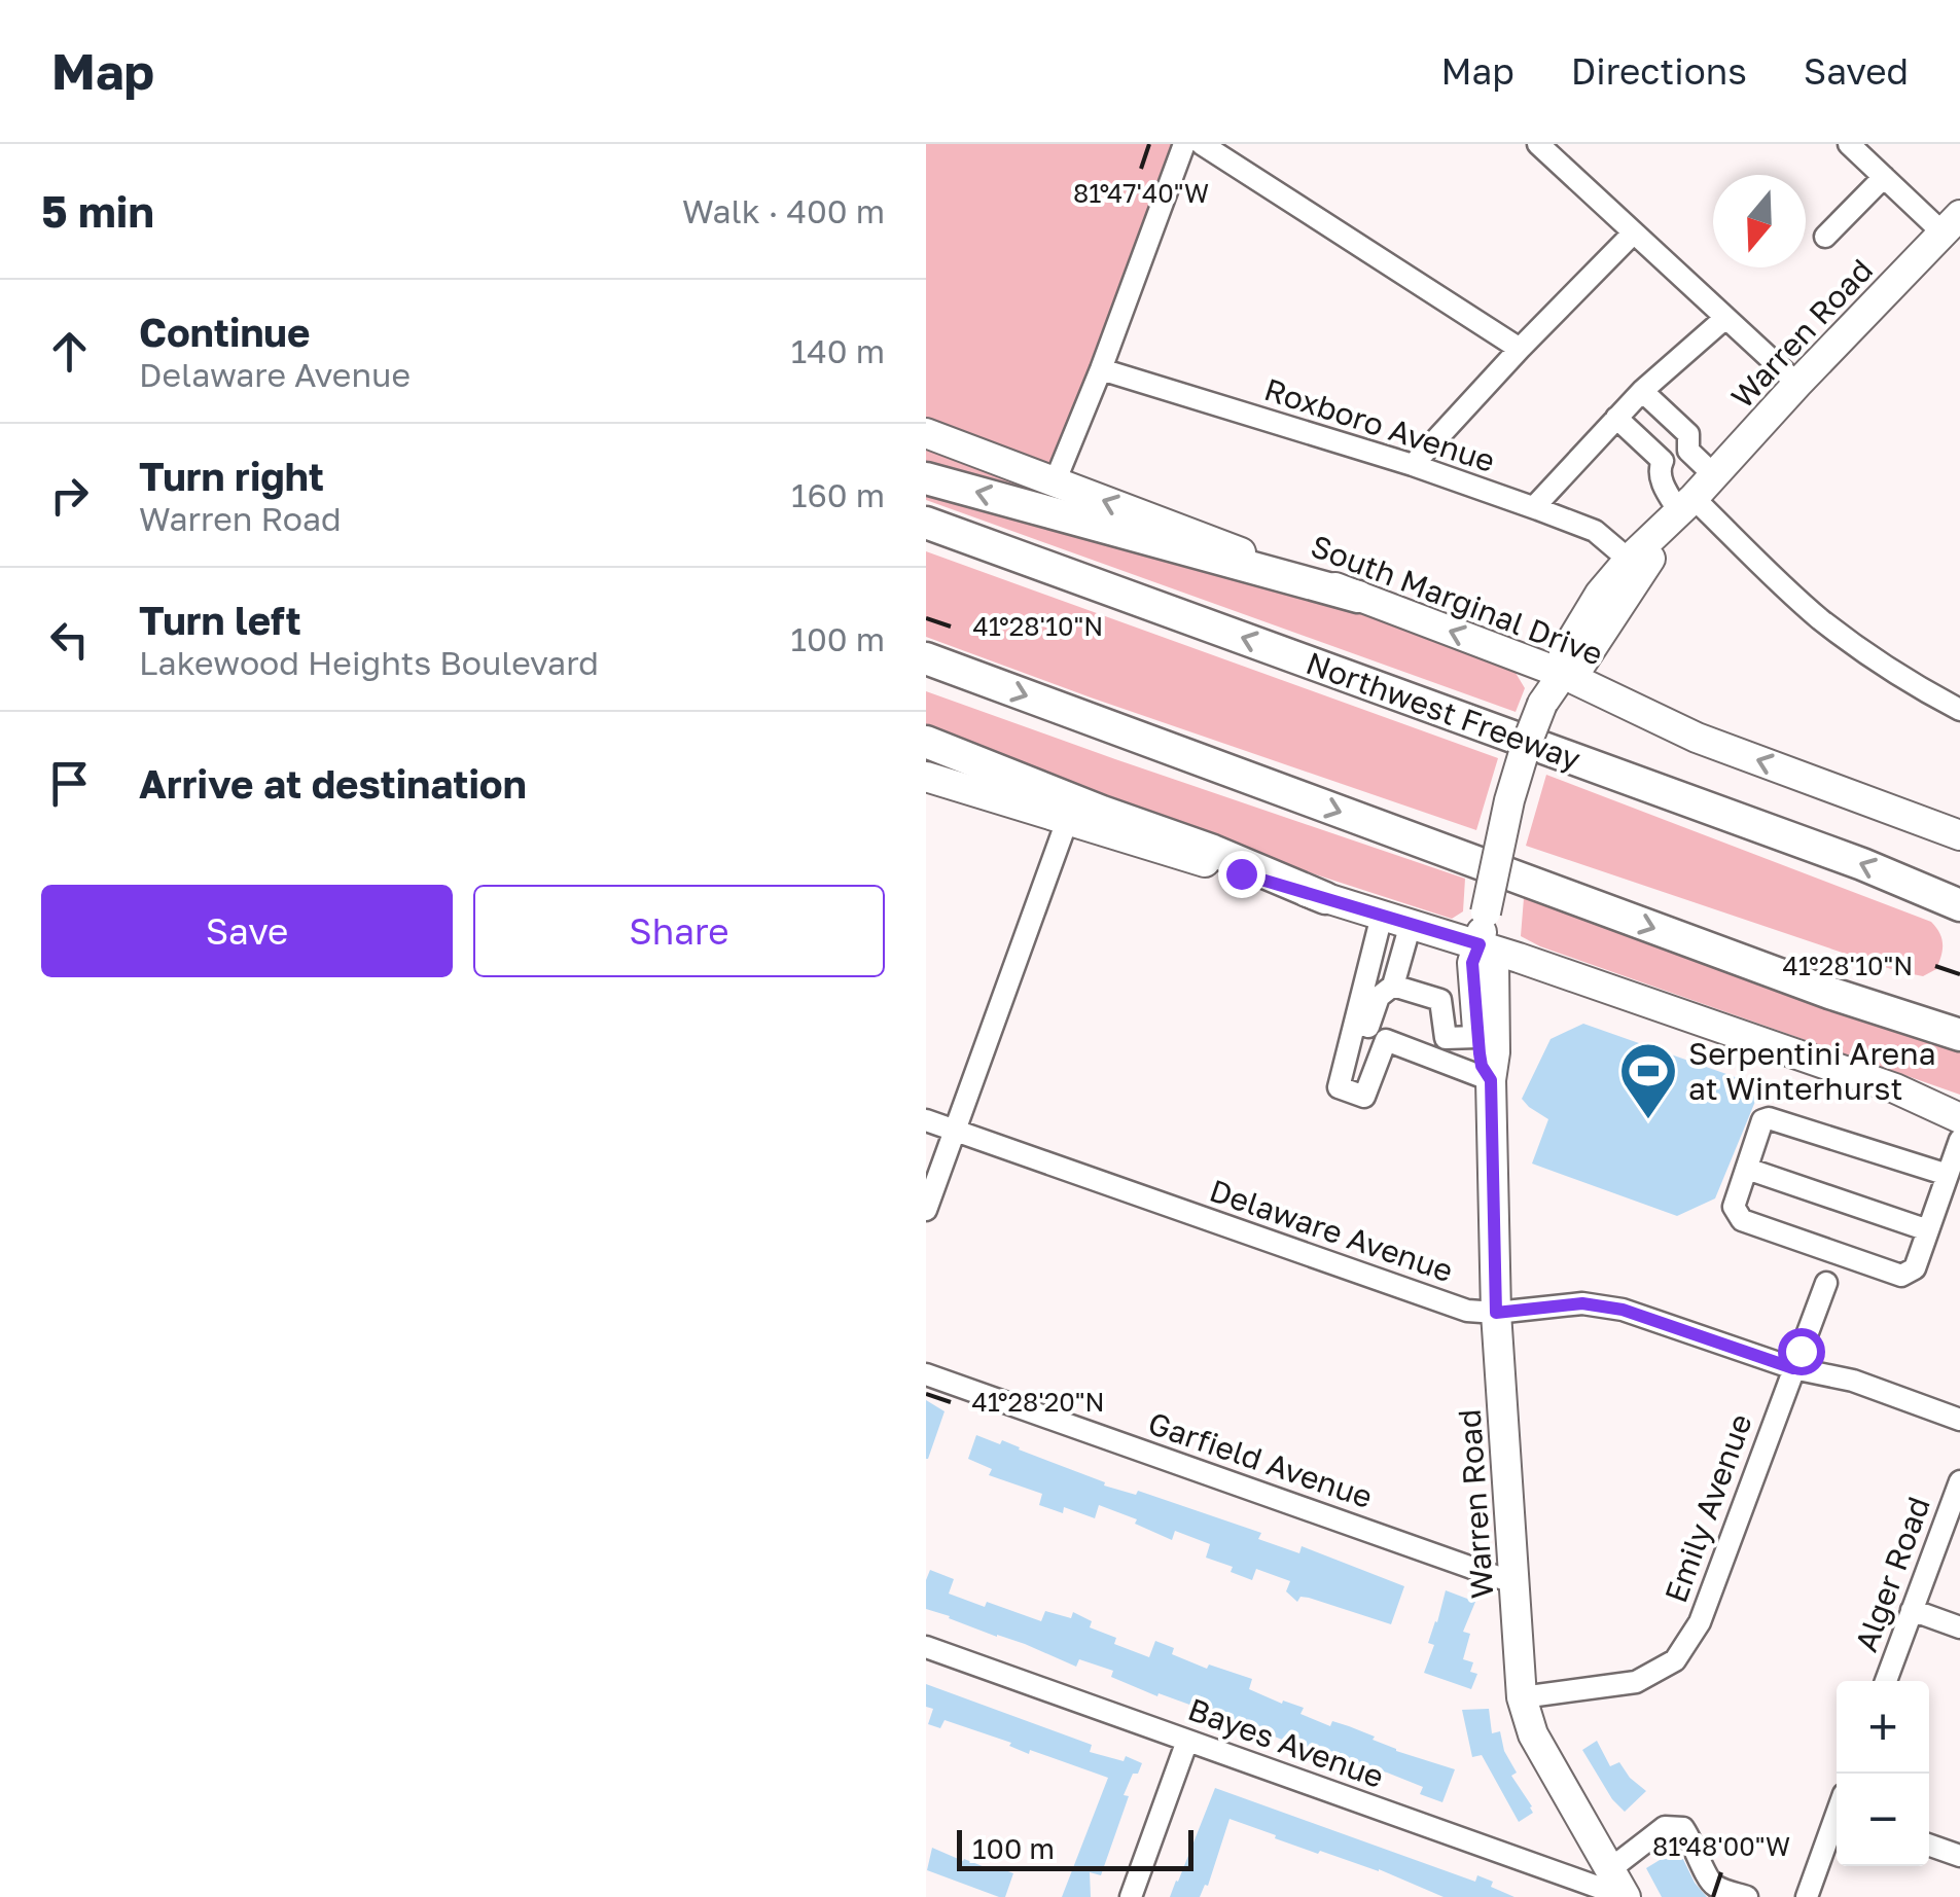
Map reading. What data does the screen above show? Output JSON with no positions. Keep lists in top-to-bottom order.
{
  "streets": {
    "highway": ["Northwest Freeway"],
    "main road": ["Warren Road", "South Marginal Drive"],
    "street": [
      "Roxboro Avenue",
      "Delaware Avenue",
      "Garfield Avenue",
      "Emily Avenue",
      "Alger Road",
      "Bayes Avenue"
    ]
  },
  "crossings": [
    ["Warren Road", "Roxboro Avenue"],
    ["Warren Road", "South Marginal Drive"],
    ["Warren Road", "Delaware Avenue"],
    ["Warren Road", "Garfield Avenue"],
    ["Warren Road", "Emily Avenue"],
    ["Warren Road", "Bayes Avenue"],
    ["Delaware Avenue", "Emily Avenue"]
  ],
  "one_way": ["South Marginal Drive"],
  "places": {
    "sports": ["Serpentini Arena at Winterhurst"]
  },
  "scale_bar": "100 m",
  "north": "bottom",
  "page": {
    "header": "Map",
    "nav": ["Map", "Directions", "Saved"],
    "heading": ["5 min", "Walk · 400 m"],
    "list": [
      ["Continue", "Delaware Avenue", "140 m"],
      ["Turn right", "Warren Road", "160 m"],
      ["Turn left", "Lakewood Heights Boulevard", "100 m"],
      "Arrive at destination"
    ],
    "buttons": ["Save", "Share"],
    "map_buttons": ["+", "−"],
    "scale": "100 m"
  },
  "coordinates": [
    "81°47'40\"W",
    "41°28'10\"N",
    "41°28'20\"N",
    "81°48'00\"W"
  ]
}
